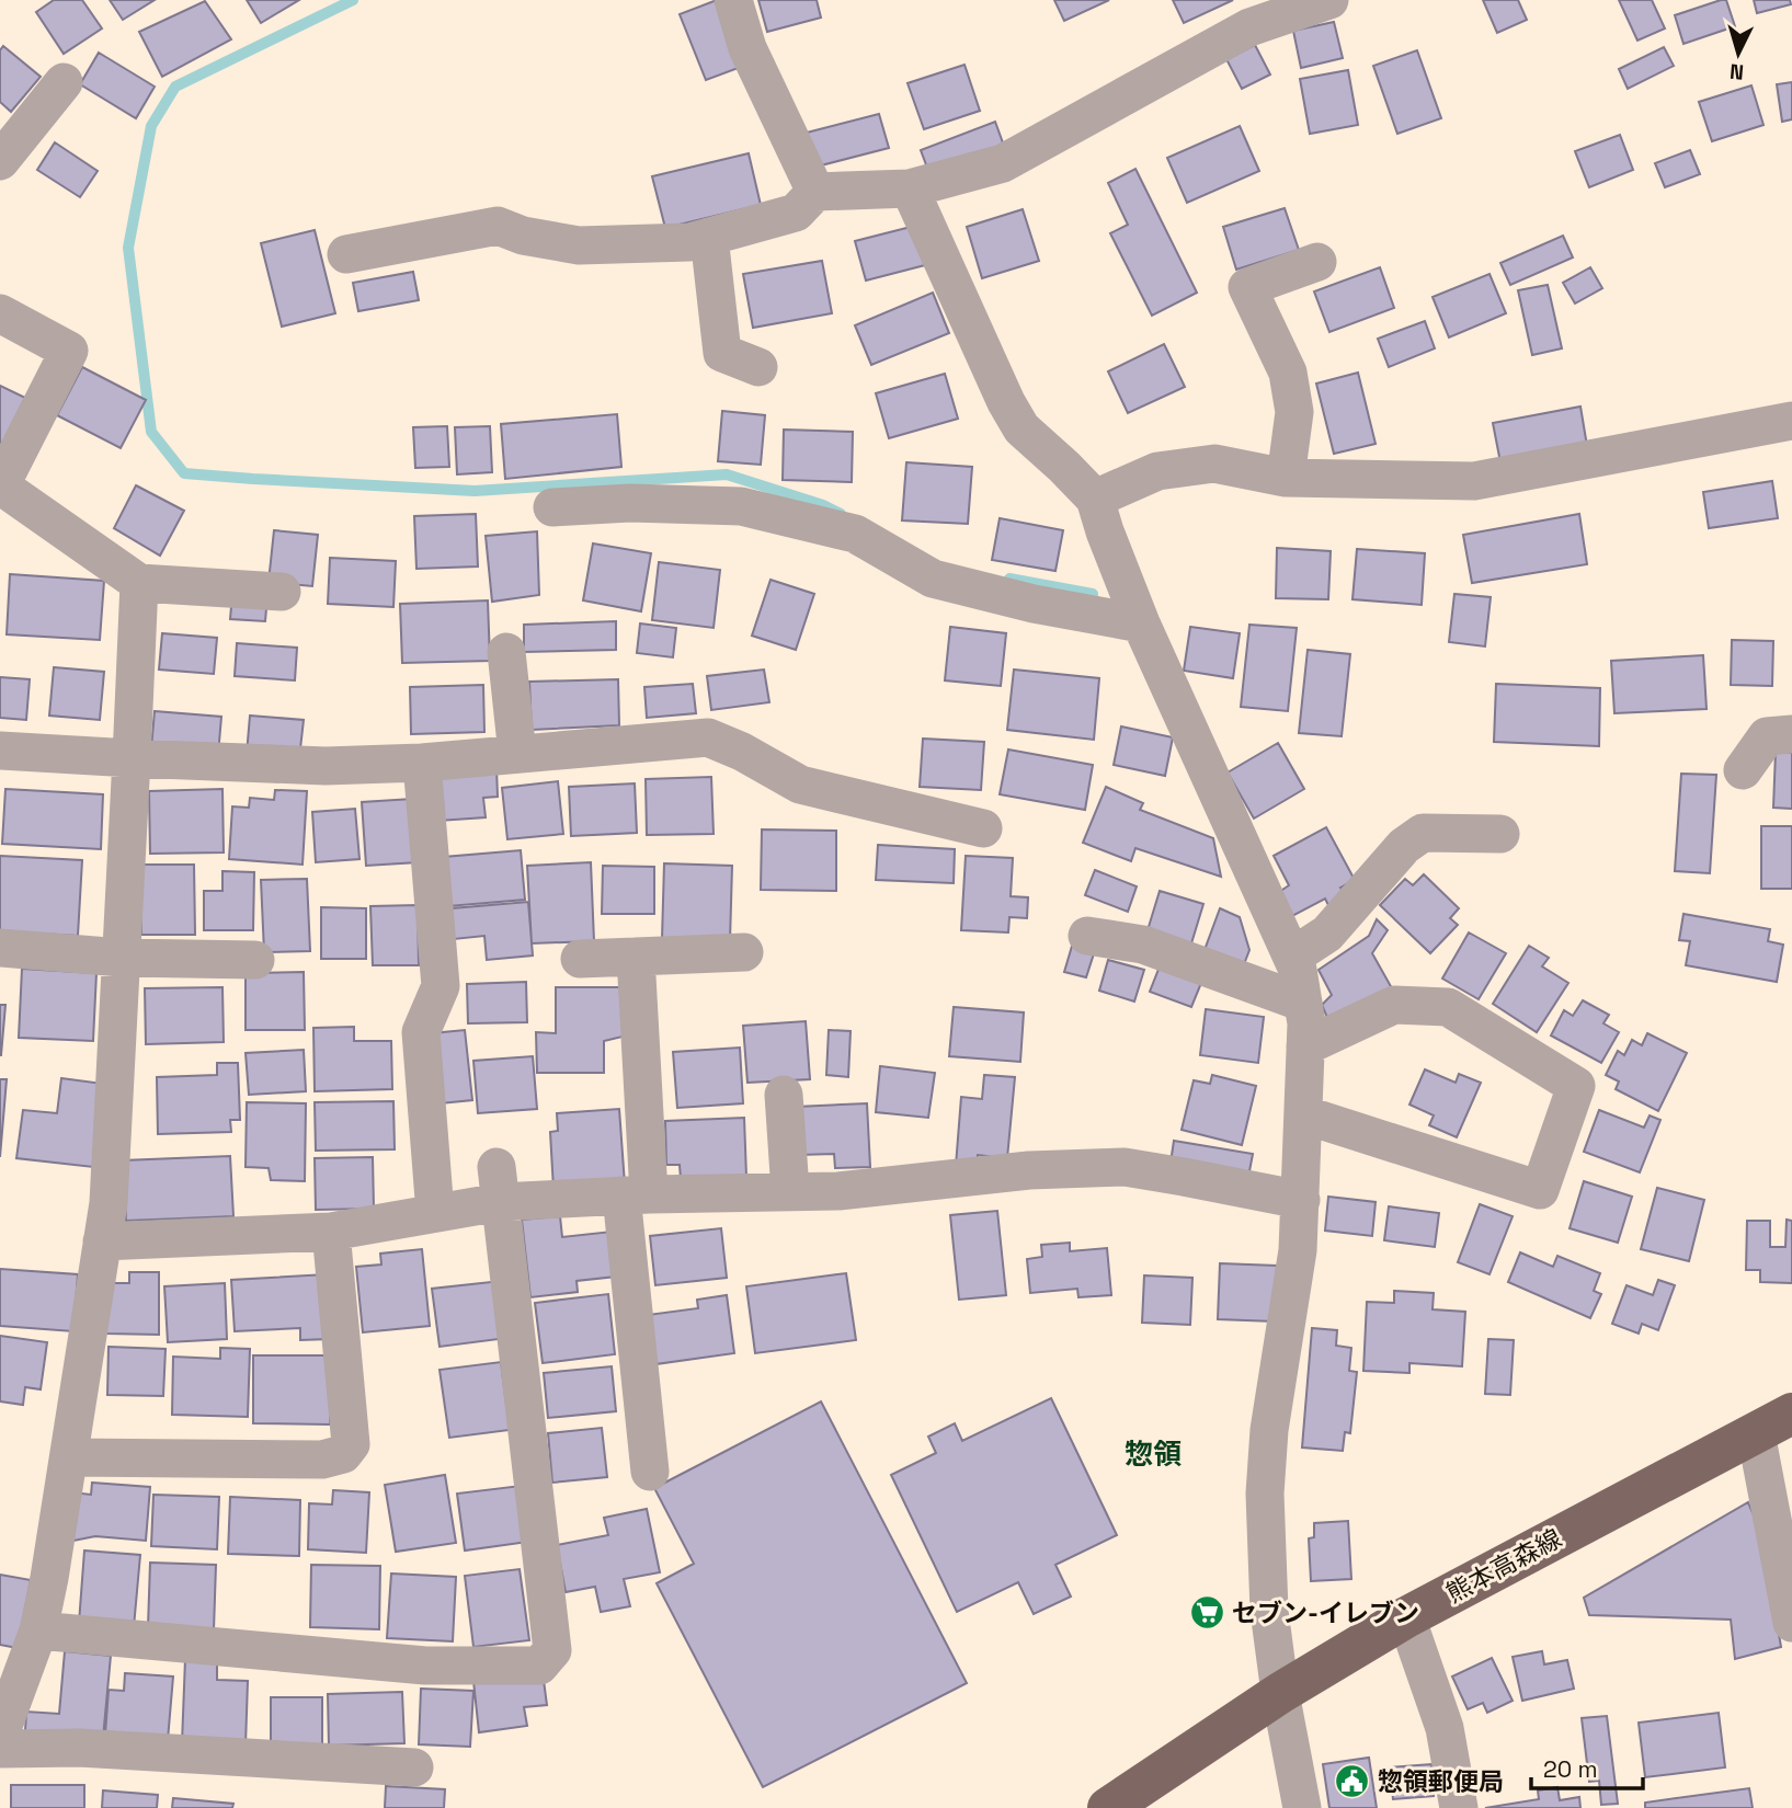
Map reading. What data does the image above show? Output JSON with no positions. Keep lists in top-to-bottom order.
{
  "streets": {
    "main road": ["熊本高森線"]
  },
  "districts": ["惣領"],
  "places": {
    "supermarket": ["セブン-イレブン"],
    "public building": ["惣領郵便局"]
  },
  "scale_bar": "20 m",
  "north": "bottom"
}
